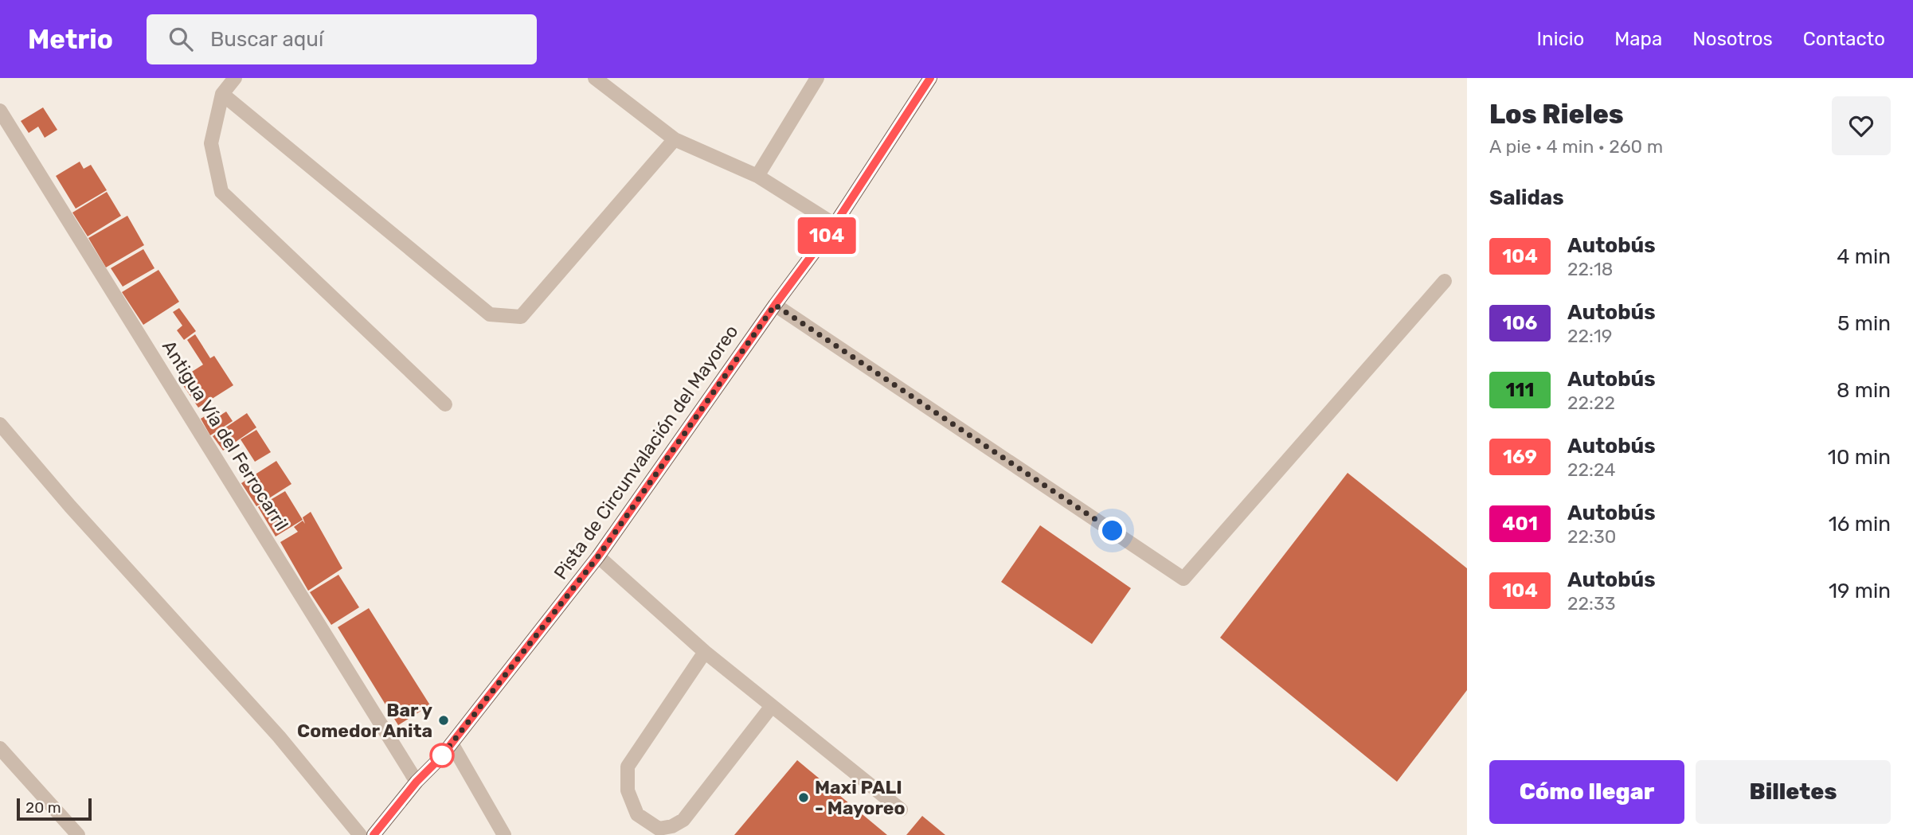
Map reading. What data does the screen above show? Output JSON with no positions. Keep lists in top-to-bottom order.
{
  "streets": {
    "main road": ["Pista de Circunvalación del Mayoreo"],
    "street": ["Antigua Vía del Ferrocarril"]
  },
  "crossings": [
    ["Antigua Vía del Ferrocarril", "Pista de Circunvalación del Mayoreo"]
  ],
  "places": ["Bar y Comedor Anita", "Maxi PALI - Mayoreo"],
  "lines": ["bus line 104"],
  "scale_bar": "20 m",
  "page": {
    "header": "Metrio",
    "search": "Buscar aquí",
    "nav": [
      "Inicio",
      "Mapa",
      "Nosotros",
      "Contacto"
    ],
    "on_map": "104",
    "heading": [
      ["Los Rieles", "A pie · 4 min · 260 m"],
      "Salidas"
    ],
    "list": [
      {
        "mark": "104",
        "name": "Autobús",
        "note": "22:18",
        "value": "4 min"
      },
      {
        "mark": "106",
        "name": "Autobús",
        "note": "22:19",
        "value": "5 min"
      },
      {
        "mark": "111",
        "name": "Autobús",
        "note": "22:22",
        "value": "8 min"
      },
      {
        "mark": "169",
        "name": "Autobús",
        "note": "22:24",
        "value": "10 min"
      },
      {
        "mark": "401",
        "name": "Autobús",
        "note": "22:30",
        "value": "16 min"
      },
      {
        "mark": "104",
        "name": "Autobús",
        "note": "22:33",
        "value": "19 min"
      }
    ],
    "buttons": ["Cómo llegar", "Billetes"],
    "scale": "20 m"
  }
}
